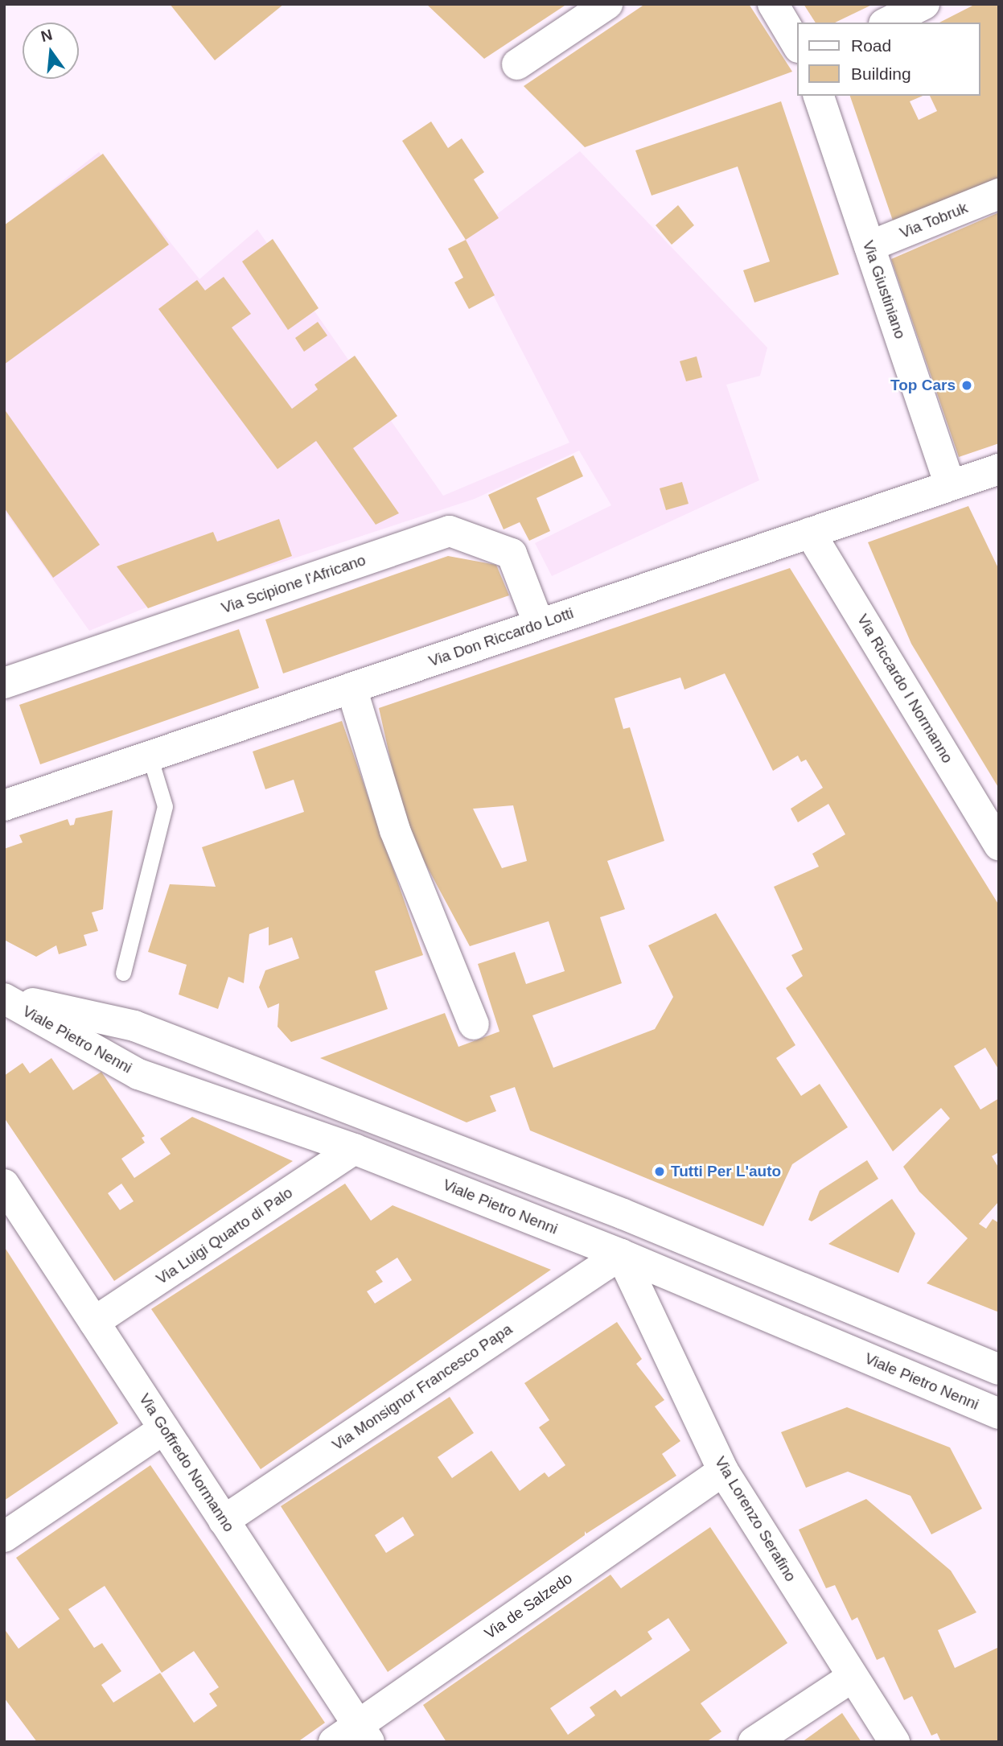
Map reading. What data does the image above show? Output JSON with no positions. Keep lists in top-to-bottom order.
{
  "streets": {
    "street": [
      "Via Tobruk",
      "Via Giustiniano",
      "Via Scipione l'Africano",
      "Via Don Riccardo Lotti",
      "Via Riccardo I Normanno",
      "Viale Pietro Nenni",
      "Via Luigi Quarto di Palo",
      "Via Monsignor Francesco Papa",
      "Via Goffredo Normanno",
      "Via Lorenzo Serafino",
      "Via de Salzedo"
    ]
  },
  "crossings": [
    ["Via Tobruk", "Via Giustiniano"],
    ["Via Giustiniano", "Via Don Riccardo Lotti"],
    ["Via Scipione l'Africano", "Via Don Riccardo Lotti"],
    ["Via Don Riccardo Lotti", "Via Riccardo I Normanno"],
    ["Viale Pietro Nenni", "Via Luigi Quarto di Palo"],
    ["Viale Pietro Nenni", "Via Monsignor Francesco Papa"],
    ["Viale Pietro Nenni", "Via Lorenzo Serafino"],
    ["Via Luigi Quarto di Palo", "Via Goffredo Normanno"],
    ["Via Monsignor Francesco Papa", "Via Goffredo Normanno"],
    ["Via Monsignor Francesco Papa", "Via Lorenzo Serafino"],
    ["Via Goffredo Normanno", "Via de Salzedo"],
    ["Via Lorenzo Serafino", "Via de Salzedo"]
  ],
  "places": ["Top Cars", "Tutti Per L'auto"],
  "legend": ["Road", "Building"],
  "north": "top"
}
